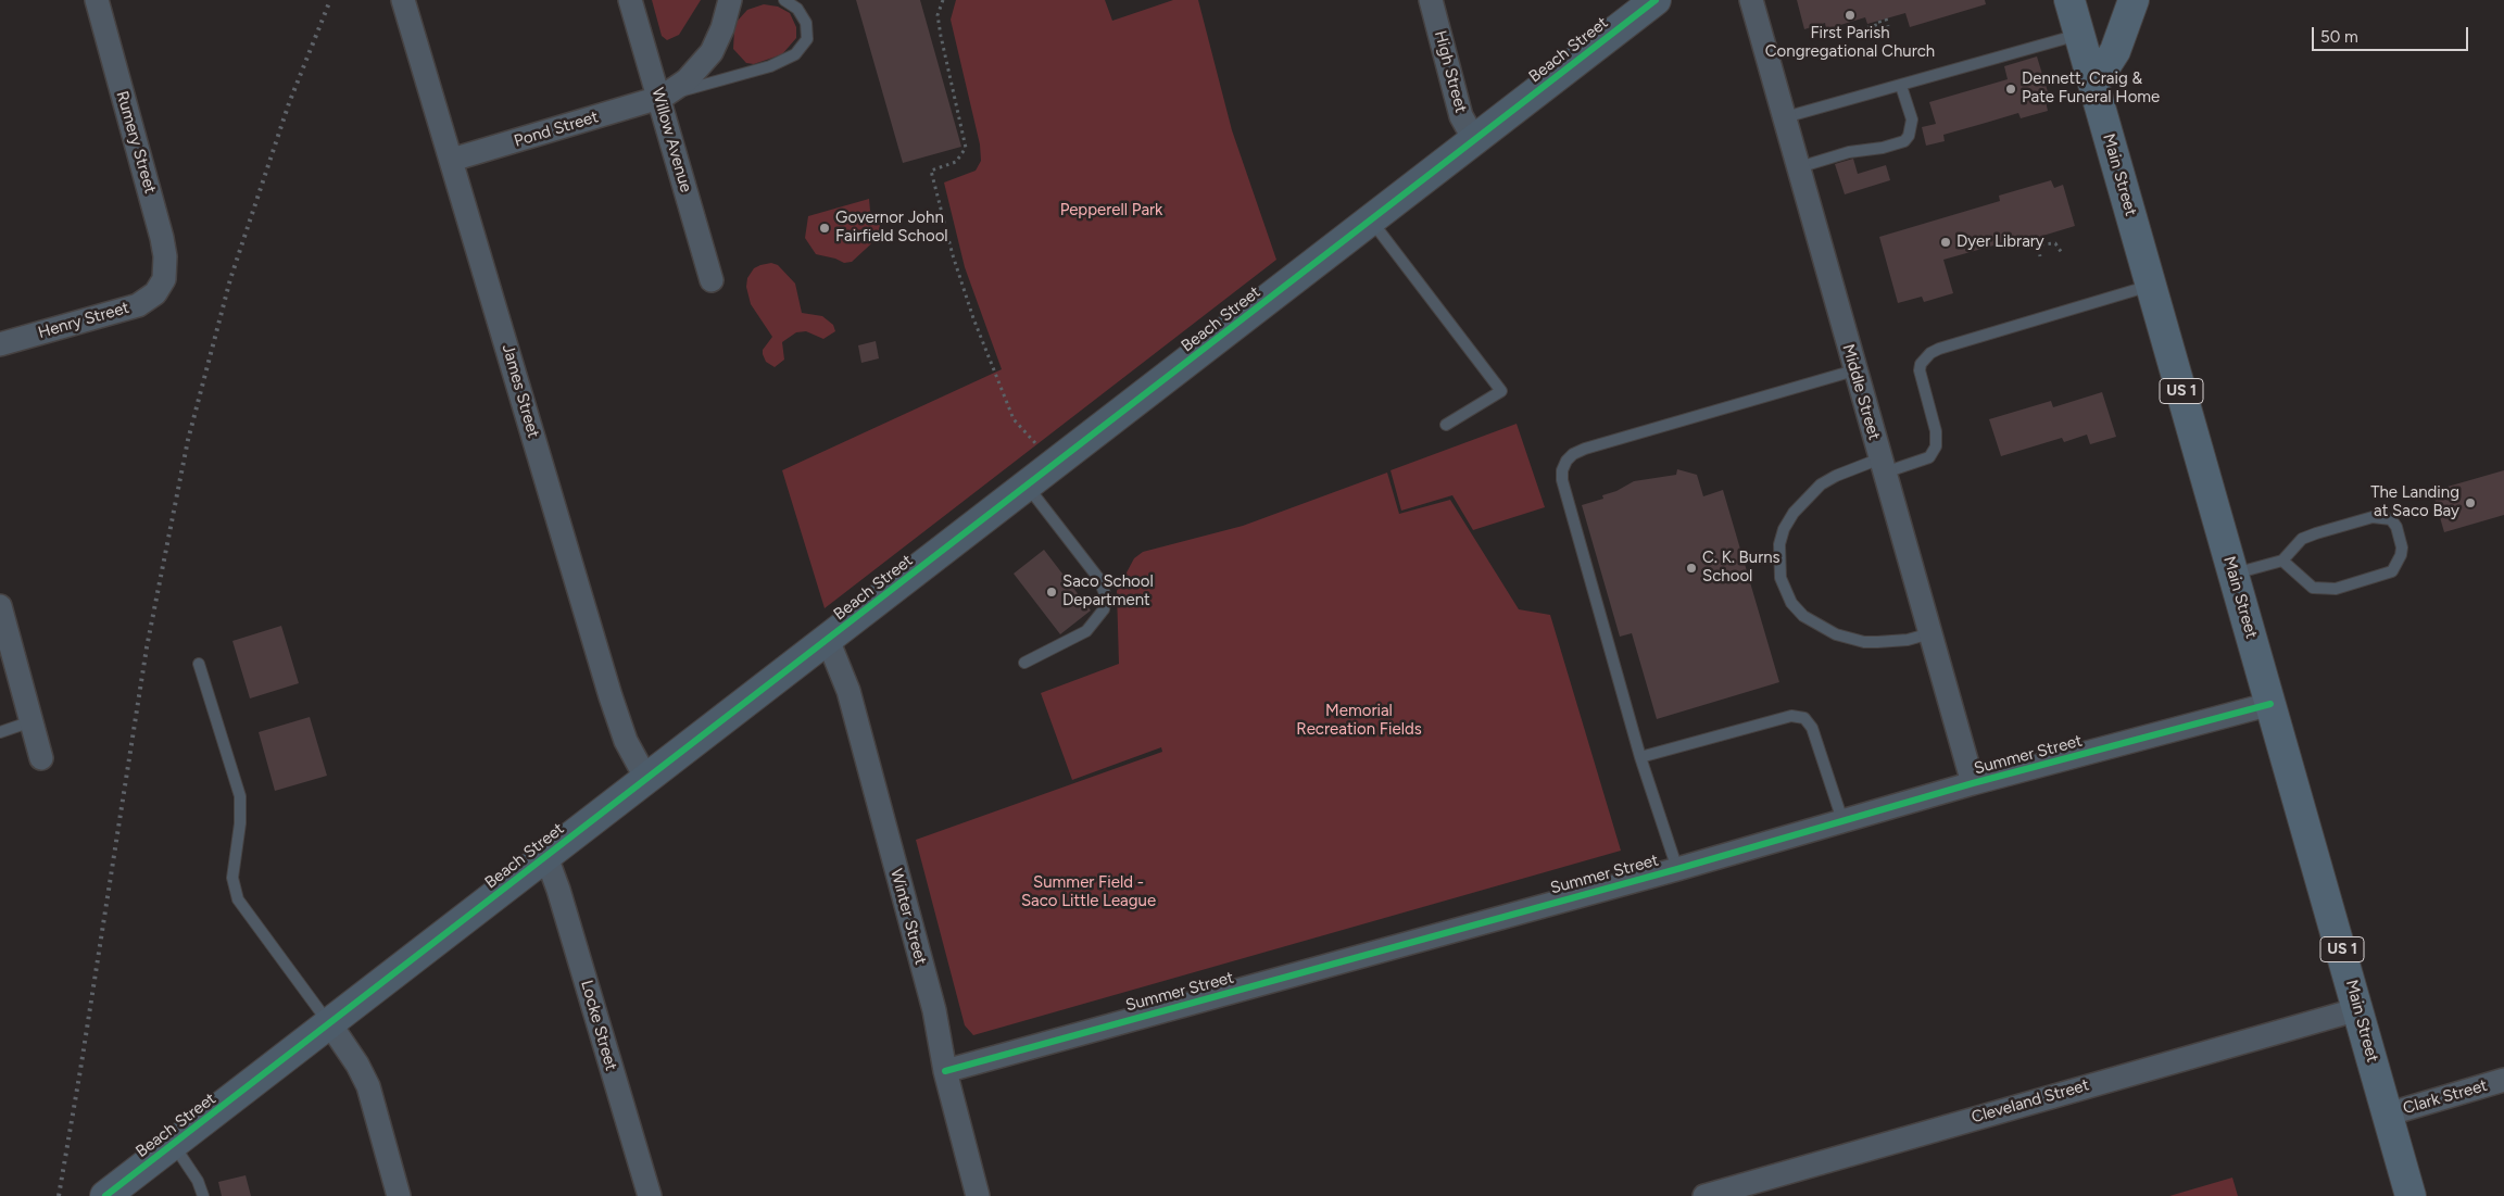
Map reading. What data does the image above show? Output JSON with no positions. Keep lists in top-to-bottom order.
{
  "streets": {
    "main road": ["Beach Street", "Main Street", "US 1"],
    "street": [
      "High Street",
      "Pond Street",
      "Willow Avenue",
      "Rumery Street",
      "Henry Street",
      "James Street",
      "Middle Street",
      "Summer Street",
      "Winter Street",
      "Locke Street",
      "Clark Street",
      "Cleveland Street"
    ]
  },
  "crossings": [
    ["Beach Street", "High Street"],
    ["Beach Street", "James Street"],
    ["Beach Street", "Winter Street"],
    ["Beach Street", "Locke Street"],
    ["Pond Street", "Willow Avenue"],
    ["Pond Street", "James Street"],
    ["Rumery Street", "Henry Street"],
    ["Main Street", "Summer Street"],
    ["Main Street", "Clark Street"],
    ["Main Street", "Cleveland Street"],
    ["Middle Street", "Summer Street"],
    ["Summer Street", "Winter Street"]
  ],
  "parks": ["Pepperell Park", "Memorial Recreation Fields", "Summer Field - Saco Little League"],
  "places": [
    "First Parish Congregational Church",
    "Dennett, Craig & Pate Funeral Home",
    "Governor John Fairfield School",
    "Dyer Library",
    "The Landing at Saco Bay",
    "C. K. Burns School",
    "Saco School Department"
  ],
  "scale_bar": "50 m"
}
